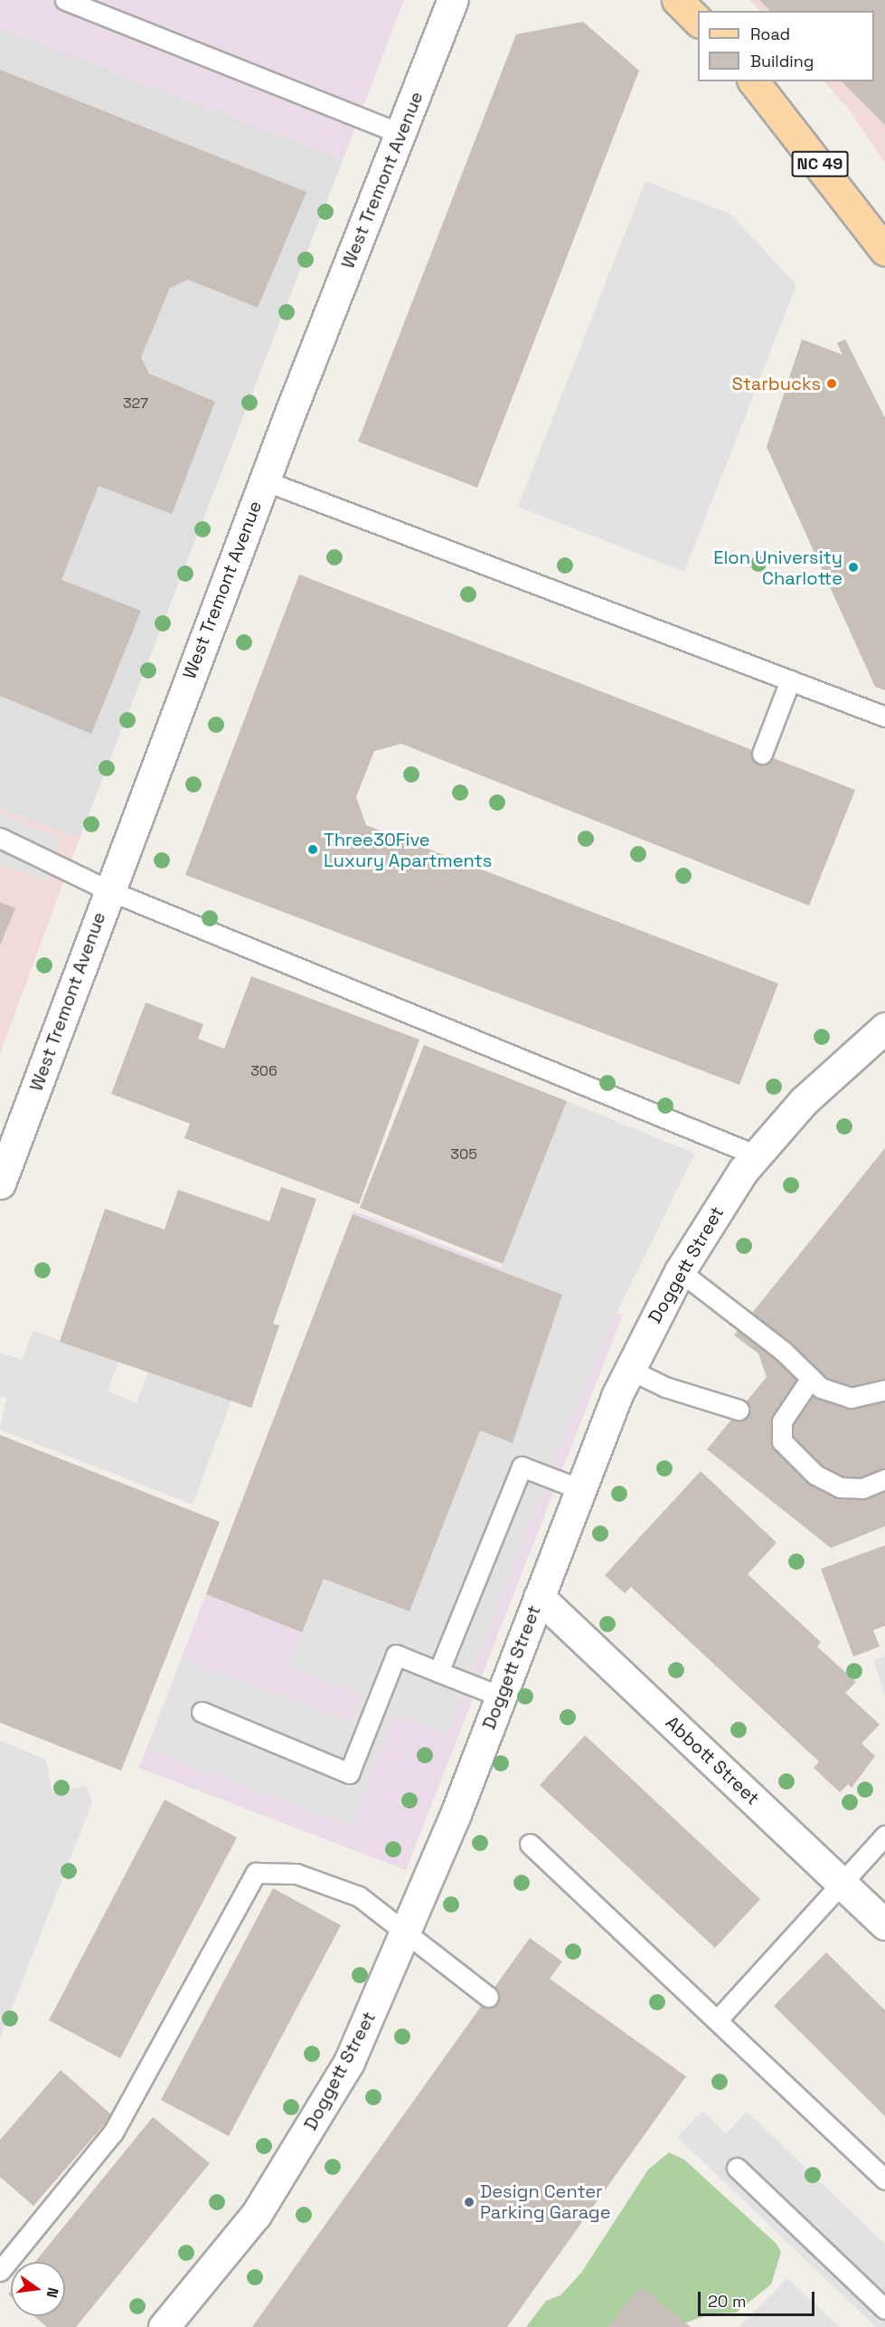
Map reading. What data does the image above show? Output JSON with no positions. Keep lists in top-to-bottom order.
{
  "streets": {
    "main road": ["NC 49"],
    "street": ["West Tremont Avenue", "Doggett Street", "Abbott Street"]
  },
  "crossings": [
    ["Doggett Street", "Abbott Street"]
  ],
  "places": [
    "Starbucks",
    "Elon University Charlotte",
    "Three30Five Luxury Apartments",
    "Design Center Parking Garage"
  ],
  "house_numbers": ["327", "306", "305"],
  "legend": ["Road", "Building"],
  "scale_bar": "20 m",
  "north": "right"
}
